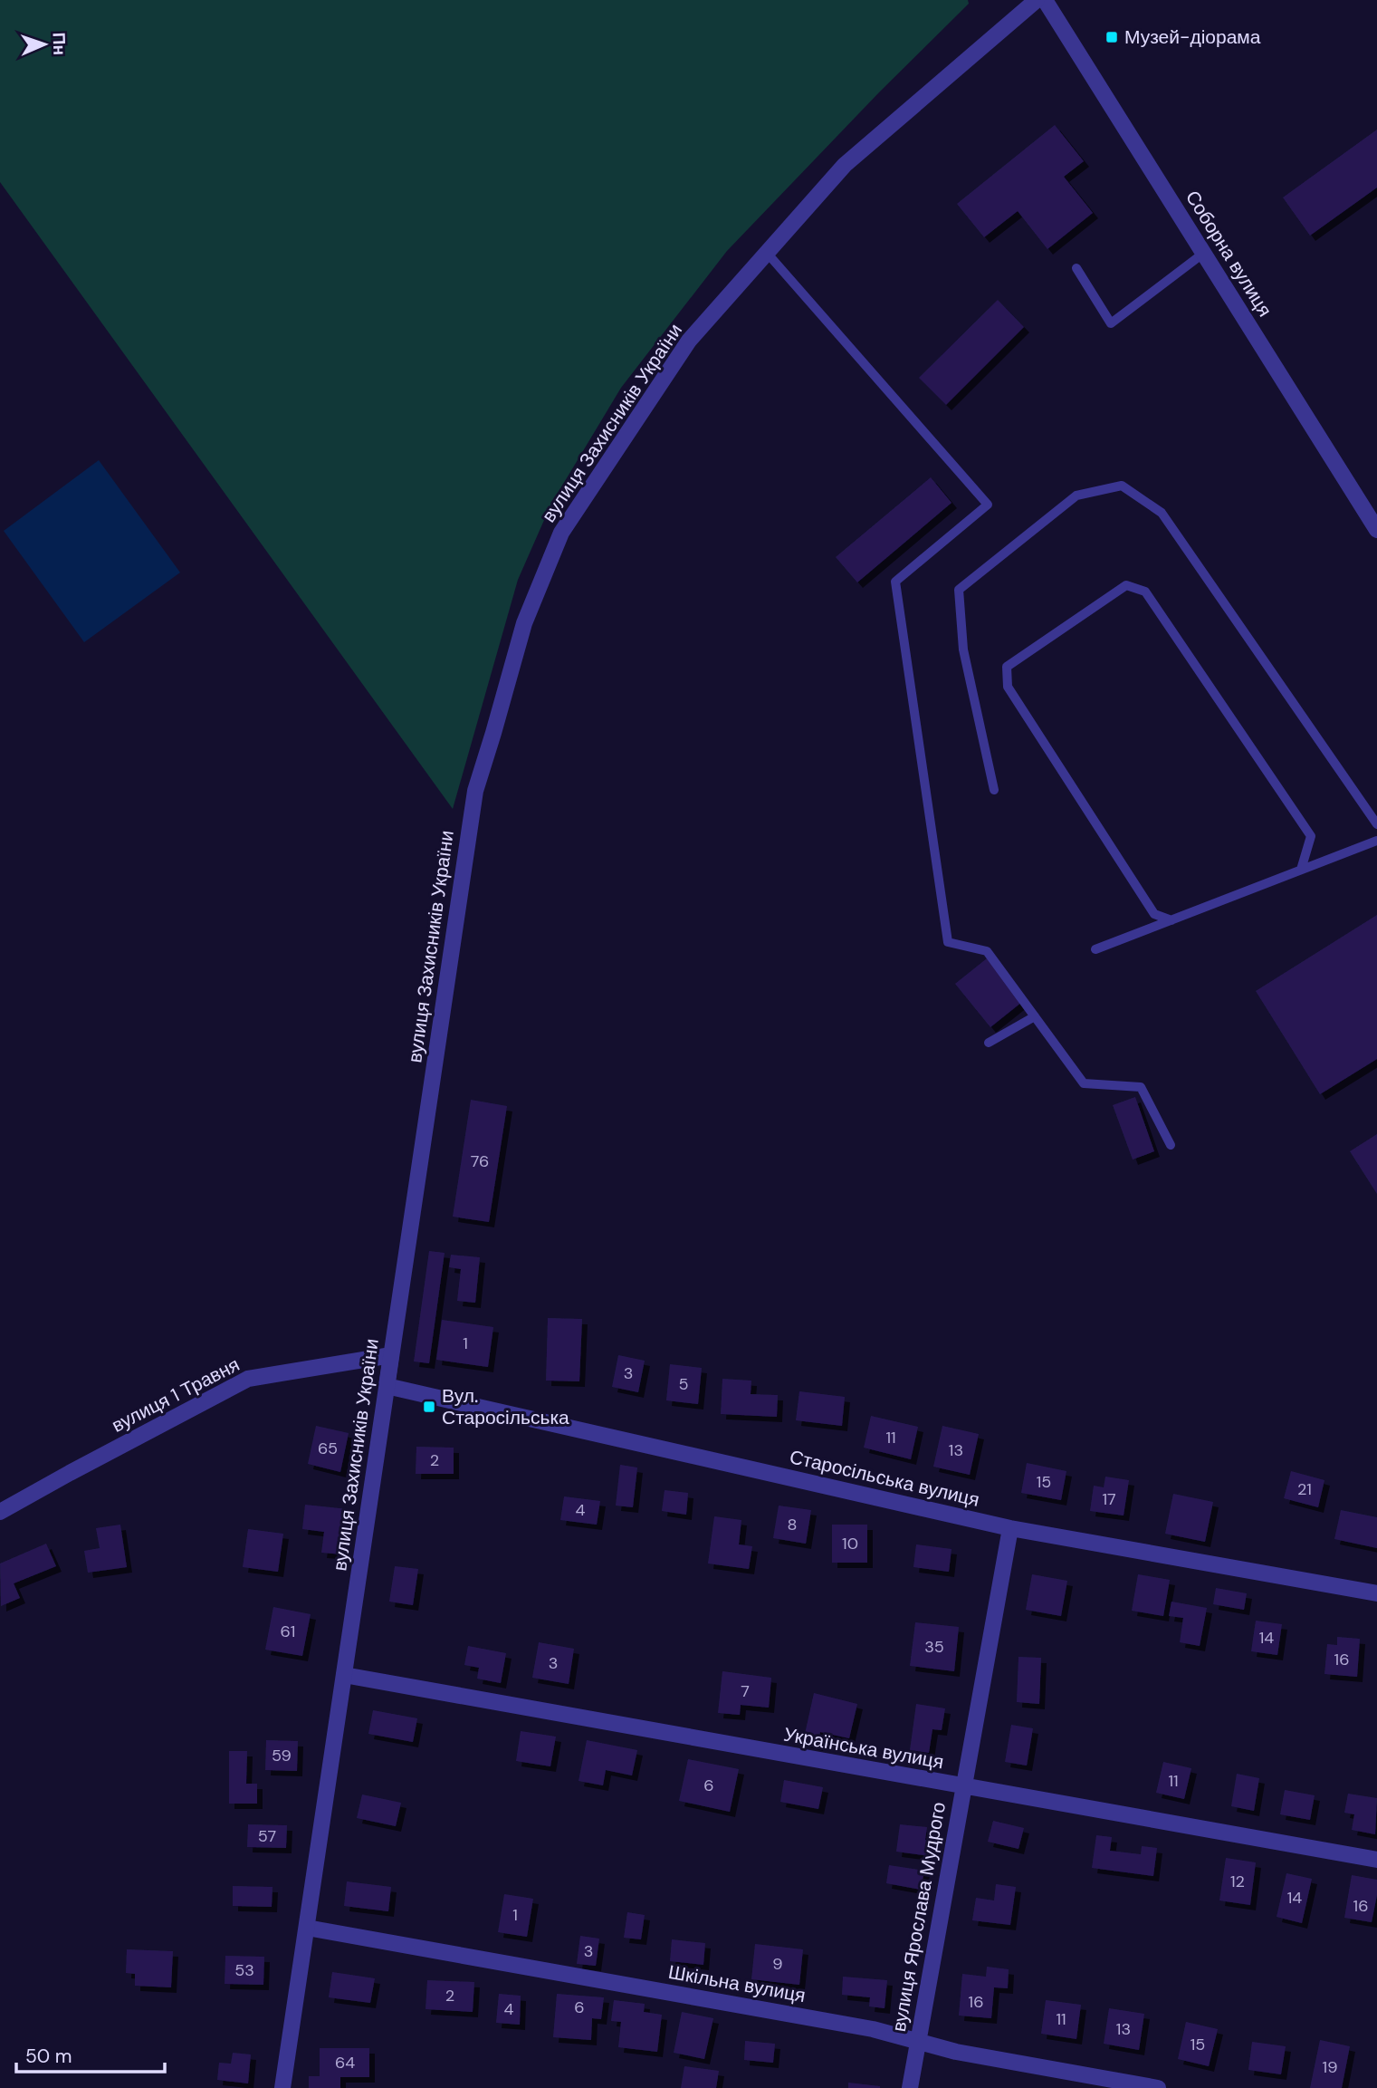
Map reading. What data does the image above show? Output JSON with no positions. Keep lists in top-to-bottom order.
{
  "streets": {
    "street": [
      "Соборна вулиця",
      "вулиця Захисників України",
      "вулиця 1 Травня",
      "Старосільська вулиця",
      "Українська вулиця",
      "вулиця Ярослава Мудрого",
      "Шкільна вулиця"
    ]
  },
  "crossings": [
    ["вулиця Захисників України", "вулиця 1 Травня"],
    ["вулиця Захисників України", "Старосільська вулиця"],
    ["вулиця Захисників України", "Українська вулиця"],
    ["вулиця Захисників України", "Шкільна вулиця"],
    ["Старосільська вулиця", "вулиця Ярослава Мудрого"],
    ["Українська вулиця", "вулиця Ярослава Мудрого"],
    ["вулиця Ярослава Мудрого", "Шкільна вулиця"]
  ],
  "places": {
    "transit": ["Музей-діорама", "Вул. Старосільська"]
  },
  "house_numbers": [
    "76",
    "1",
    "3",
    "5",
    "11",
    "65",
    "13",
    "2",
    "15",
    "21",
    "17",
    "4",
    "8",
    "10",
    "61",
    "14",
    "35",
    "16",
    "3",
    "7",
    "59",
    "11",
    "6",
    "57",
    "12",
    "14",
    "16",
    "1",
    "3",
    "9",
    "53",
    "2",
    "16",
    "6",
    "4",
    "11",
    "13",
    "15",
    "64",
    "19"
  ],
  "scale_bar": "50 m",
  "north": "right"
}
